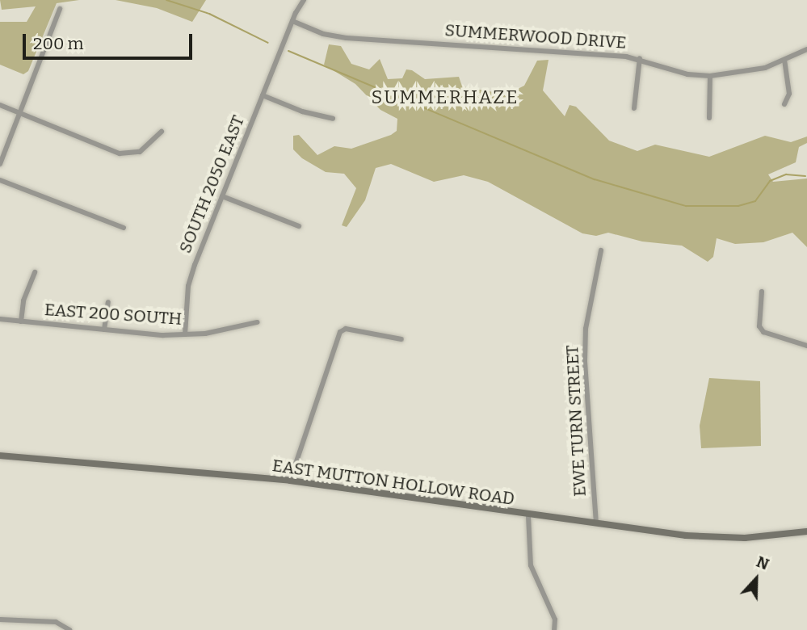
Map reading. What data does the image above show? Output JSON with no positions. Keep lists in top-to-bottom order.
{
  "streets": {
    "street": [
      "SUMMERWOOD DRIVE",
      "SOUTH 2050 EAST",
      "EAST 200 SOUTH",
      "EWE TURN STREET",
      "EAST MUTTON HOLLOW ROAD"
    ]
  },
  "crossings": [
    ["SUMMERWOOD DRIVE", "SOUTH 2050 EAST"],
    ["SOUTH 2050 EAST", "EAST 200 SOUTH"],
    ["EWE TURN STREET", "EAST MUTTON HOLLOW ROAD"]
  ],
  "districts": ["SUMMERHAZE"],
  "scale_bar": "200 m",
  "north": "top"
}
